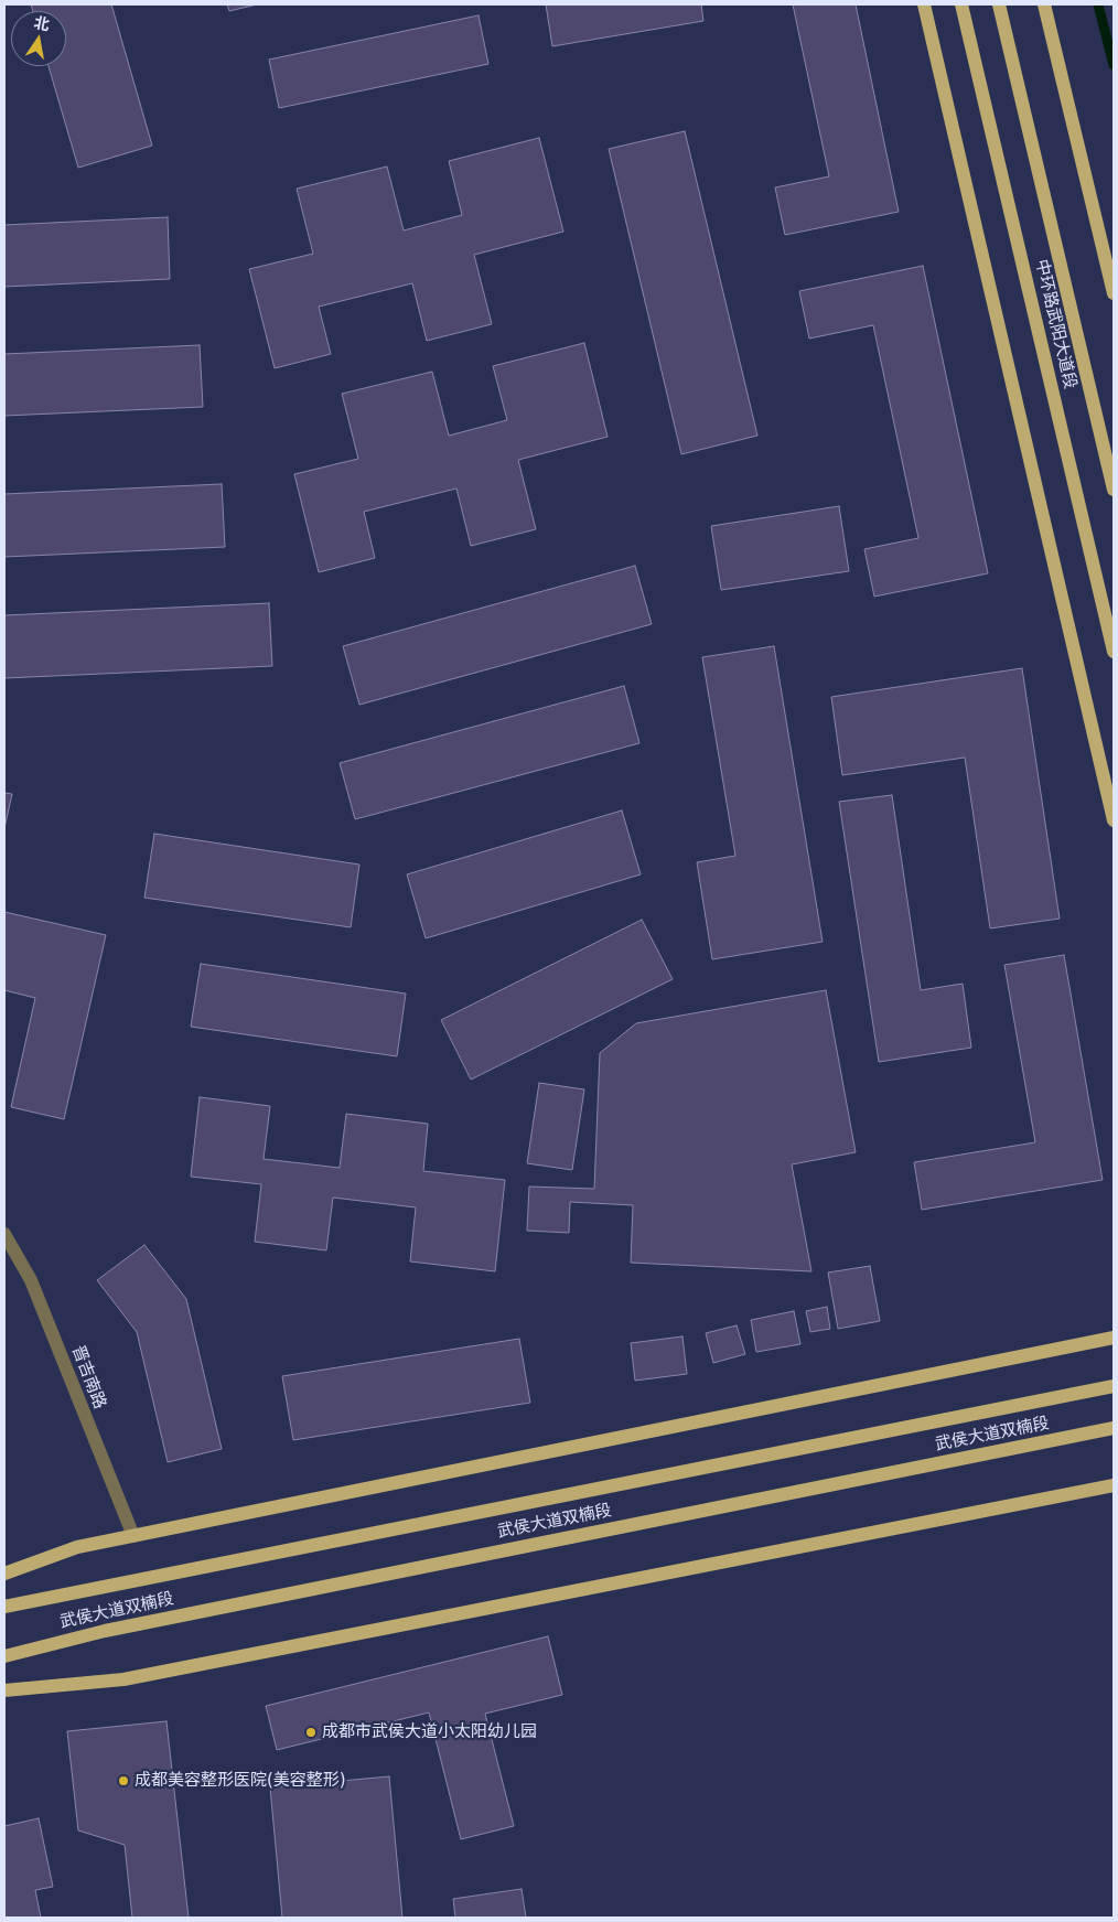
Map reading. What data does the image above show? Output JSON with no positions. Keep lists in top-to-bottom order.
{
  "streets": {
    "main road": ["中环路武阳大道段", "武侯大道双楠段"],
    "street": ["晋吉南路"]
  },
  "places": ["成都市武侯大道小太阳幼儿园", "成都美容整形医院(美容整形)"],
  "north": "top"
}
